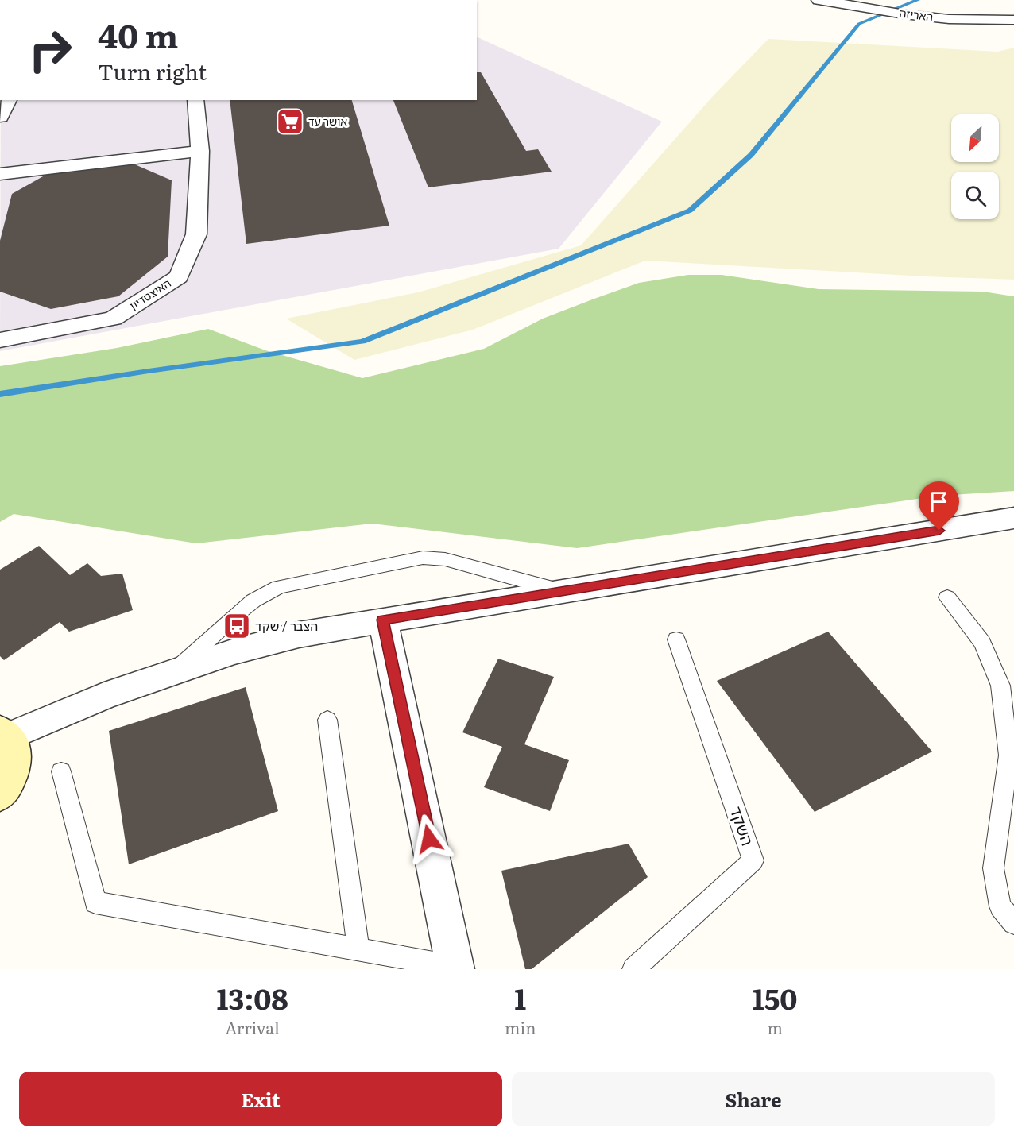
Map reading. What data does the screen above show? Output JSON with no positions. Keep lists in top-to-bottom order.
{
  "streets": {
    "street": ["האריזה", "האיצטדיון"],
    "lane": ["השקד"]
  },
  "places": {
    "supermarket": ["אושר עד"],
    "bus stop": ["הצבר / שקד"]
  },
  "north": "bottom left",
  "page": {
    "turn": ["40 m", "Turn right"],
    "eta": [
      "13:08",
      "Arrival",
      "1",
      "min",
      "150",
      "m"
    ],
    "buttons": ["Exit", "Share"]
  }
}
